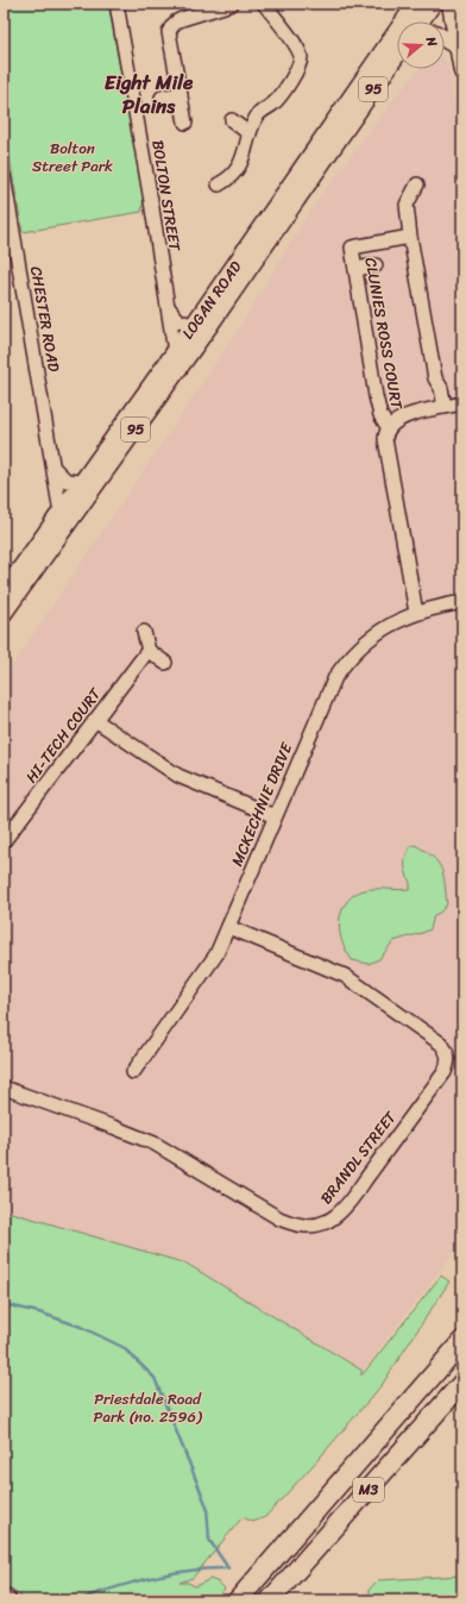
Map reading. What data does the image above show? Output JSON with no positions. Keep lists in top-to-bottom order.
{
  "streets": {
    "highway": ["M3"],
    "main road": ["95", "LOGAN ROAD"],
    "street": [
      "BOLTON STREET",
      "CHESTER ROAD",
      "CLUNIES ROSS COURT",
      "HI-TECH COURT",
      "MCKECHNIE DRIVE",
      "BRANDL STREET"
    ]
  },
  "crossings": [
    ["BOLTON STREET", "LOGAN ROAD"],
    ["LOGAN ROAD", "CHESTER ROAD"],
    ["CLUNIES ROSS COURT", "MCKECHNIE DRIVE"],
    ["MCKECHNIE DRIVE", "BRANDL STREET"]
  ],
  "districts": ["Eight Mile Plains"],
  "parks": ["Bolton Street Park", "Priestdale Road Park (no. 2596)"],
  "north": "right"
}
